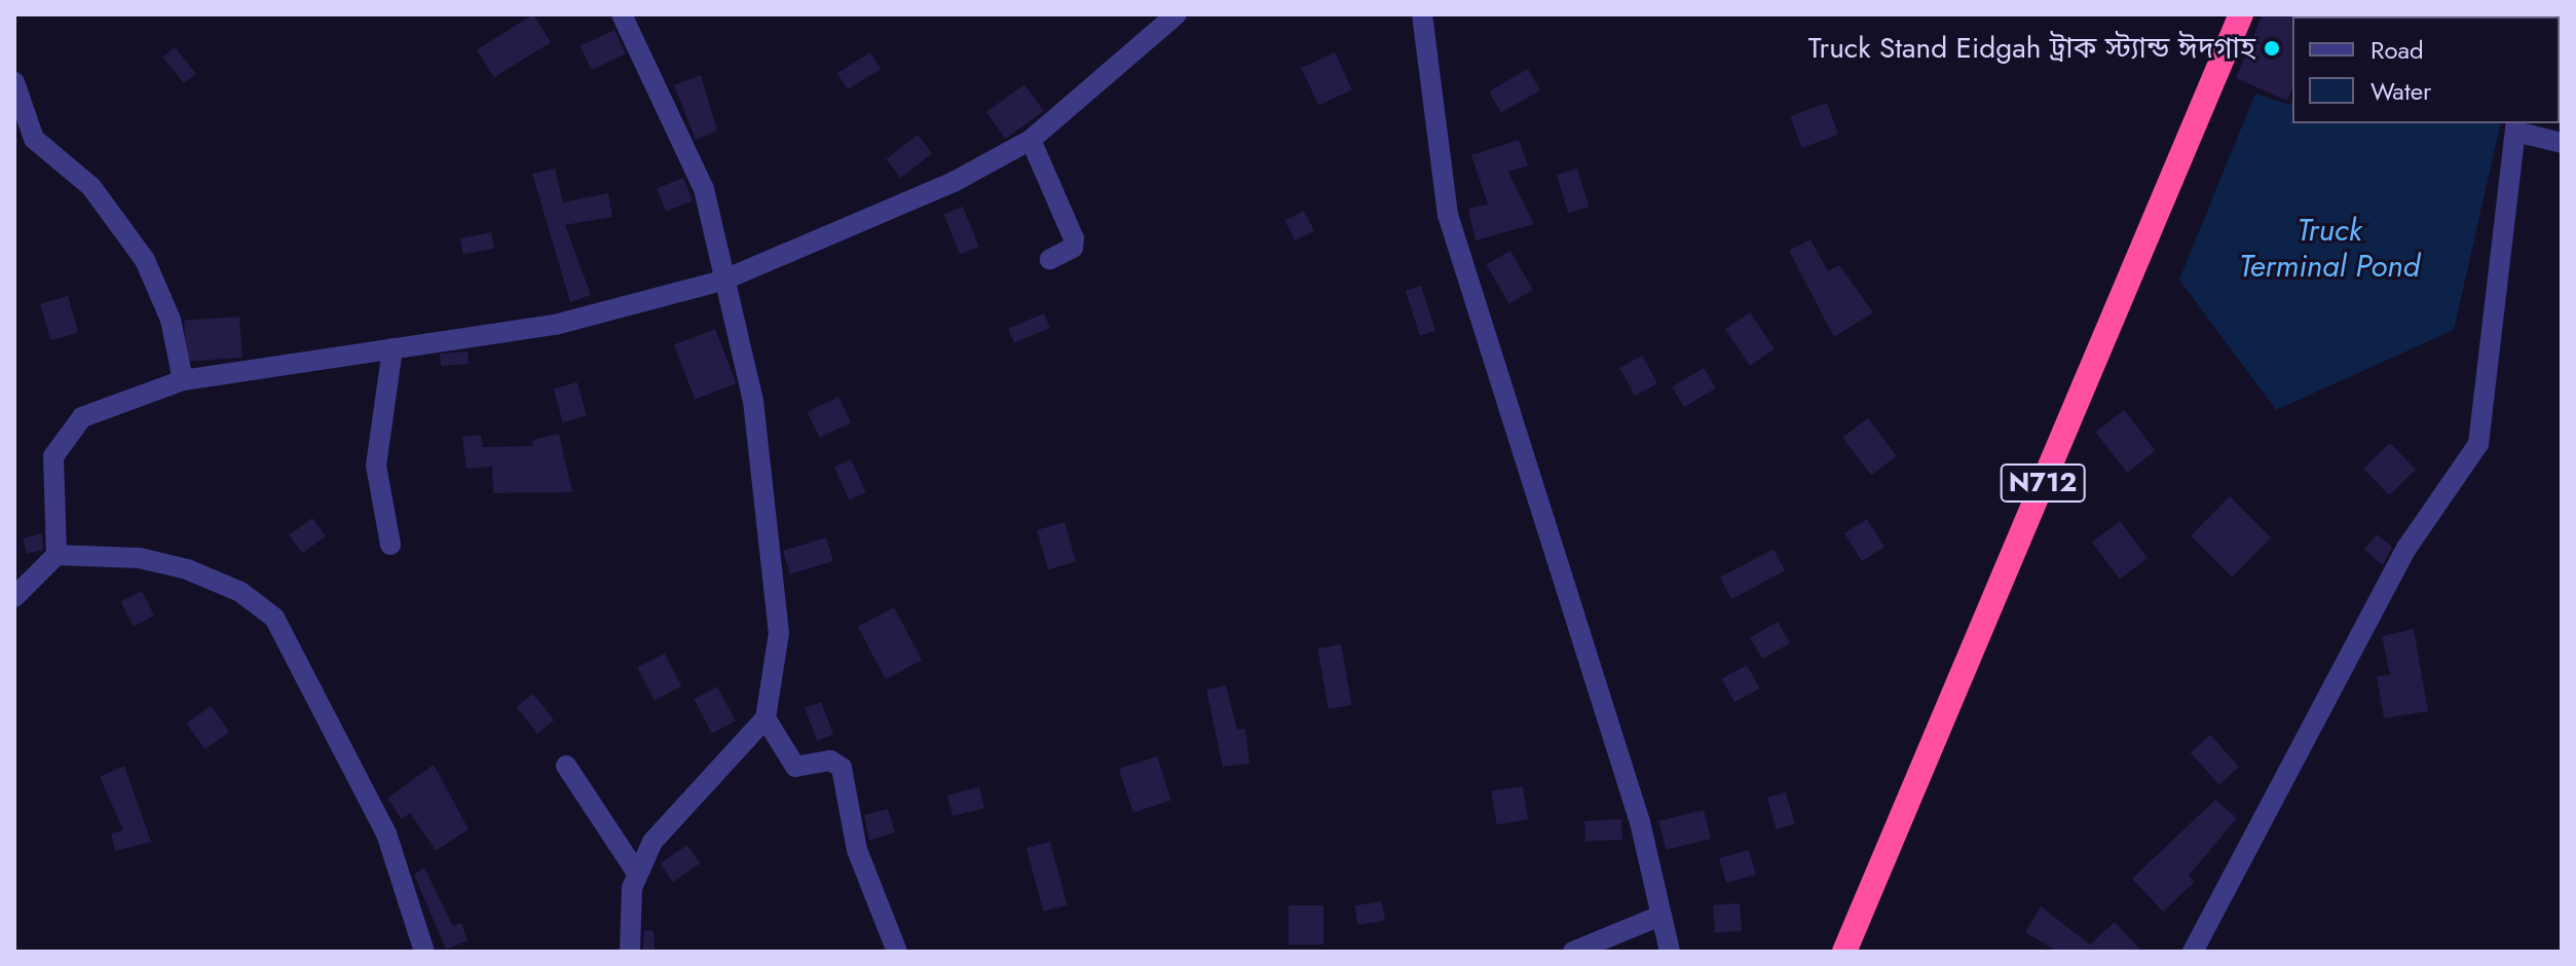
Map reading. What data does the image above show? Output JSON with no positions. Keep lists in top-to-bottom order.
{
  "streets": {
    "highway": ["N712"]
  },
  "water": ["Truck Terminal Pond"],
  "places": ["Truck Stand Eidgah ট্রাক স্ট্যান্ড ঈদগাহ"],
  "legend": ["Road", "Water"]
}
